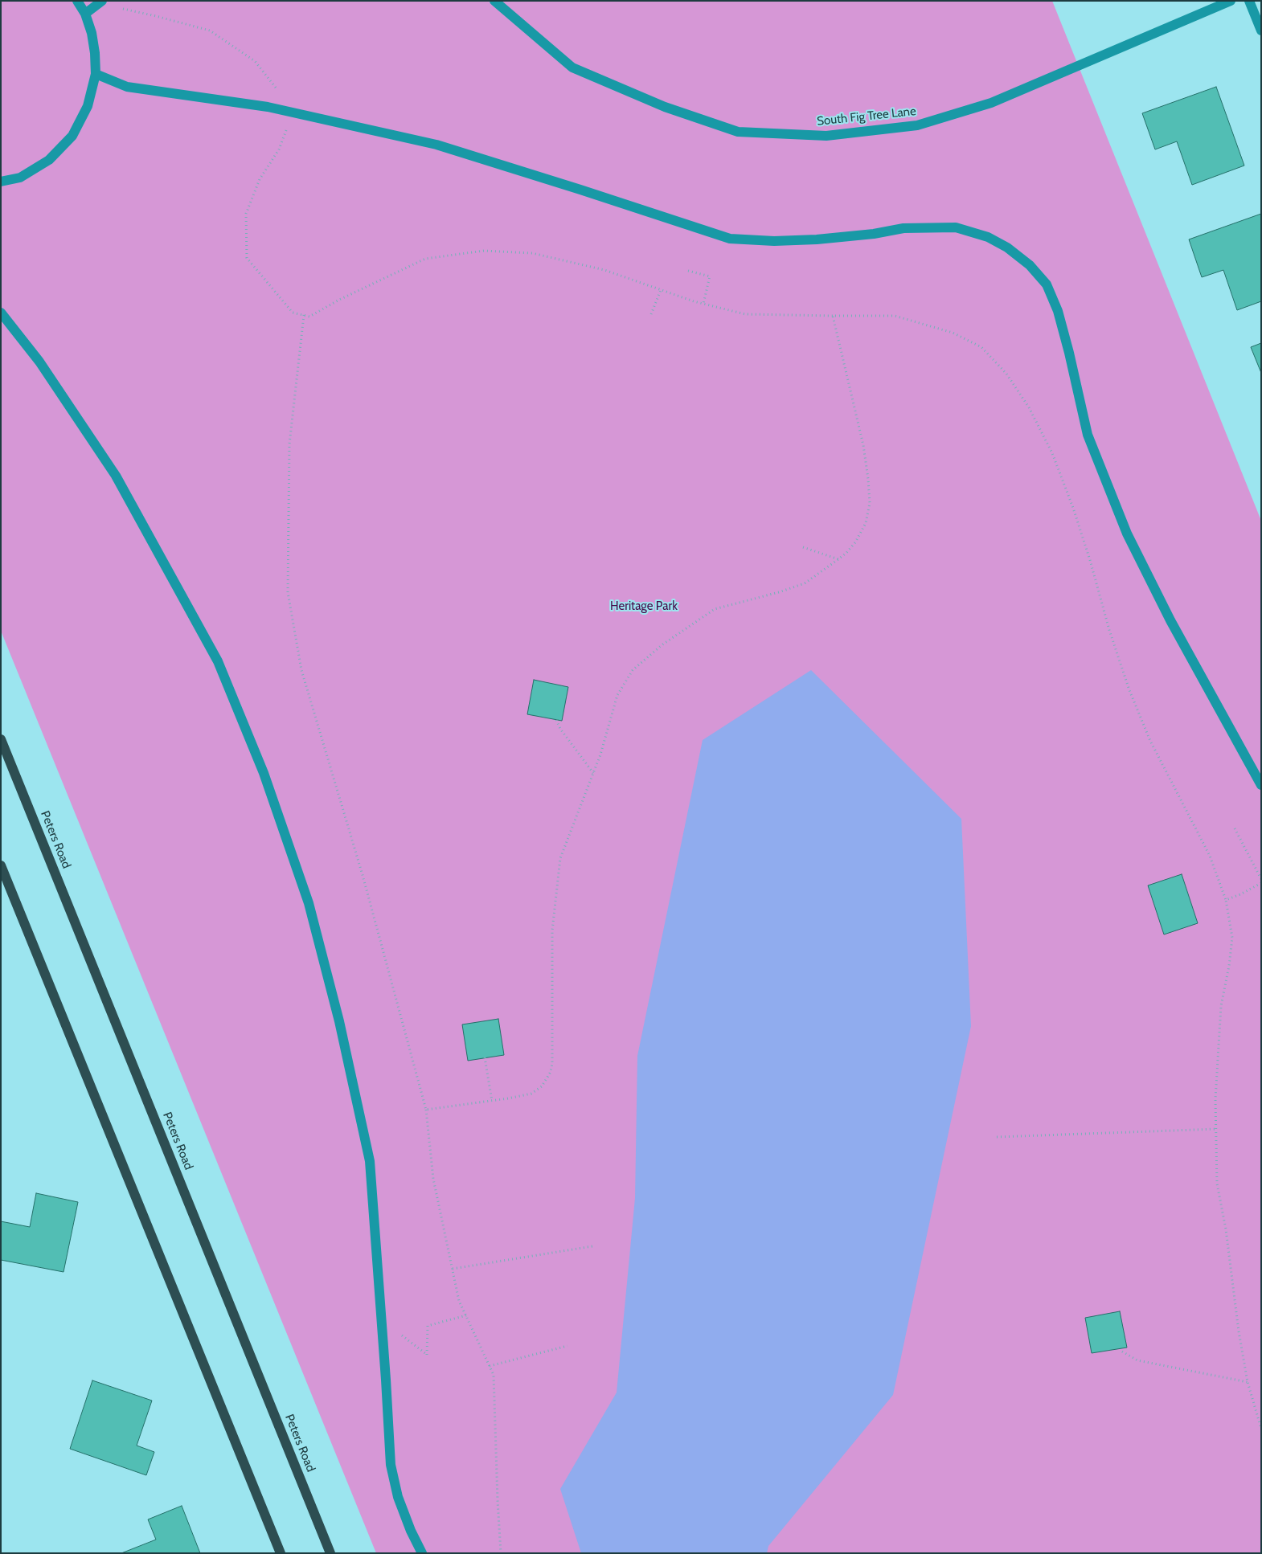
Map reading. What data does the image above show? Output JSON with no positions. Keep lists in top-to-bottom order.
{
  "streets": {
    "main road": ["Peters Road"],
    "street": ["South Fig Tree Lane"]
  },
  "parks": ["Heritage Park"]
}
